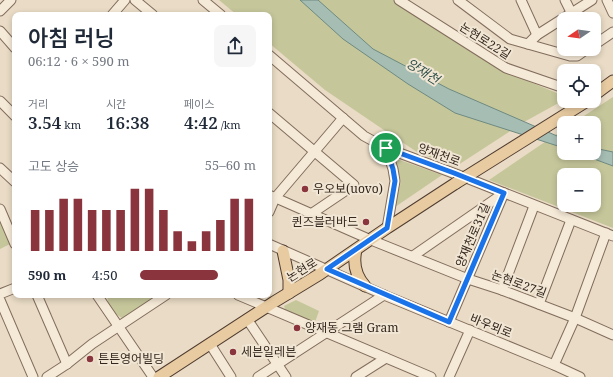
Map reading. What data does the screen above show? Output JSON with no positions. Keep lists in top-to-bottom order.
{
  "streets": {
    "main road": ["논현로"],
    "street": [
      "논현로22길",
      "양재천로",
      "양재천로31길",
      "논현로27길",
      "바우뫼로"
    ]
  },
  "crossings": [
    ["양재천로", "양재천로31길"],
    ["양재천로31길", "논현로27길"],
    ["양재천로31길", "바우뫼로"],
    ["논현로", "논현로27길"],
    ["논현로", "바우뫼로"]
  ],
  "water": ["양재천"],
  "places": [
    "우오보(uovo)",
    "퀸즈블러바드",
    "양재동 그램 Gram",
    "세븐일레븐",
    "튼튼영어빌딩"
  ],
  "north": "left",
  "page": {
    "map_buttons": ["+", "−"],
    "heading": ["아침 러닝", "06:12 · 6 × 590 m"],
    "stats": [
      ["거리", "3.54 km"],
      ["시간", "16:38"],
      ["페이스", "4:42 /km"]
    ],
    "chart": ["고도 상승", "55–60 m"],
    "list": [
      {
        "name": "590 m",
        "note": "4:50"
      }
    ]
  }
}
